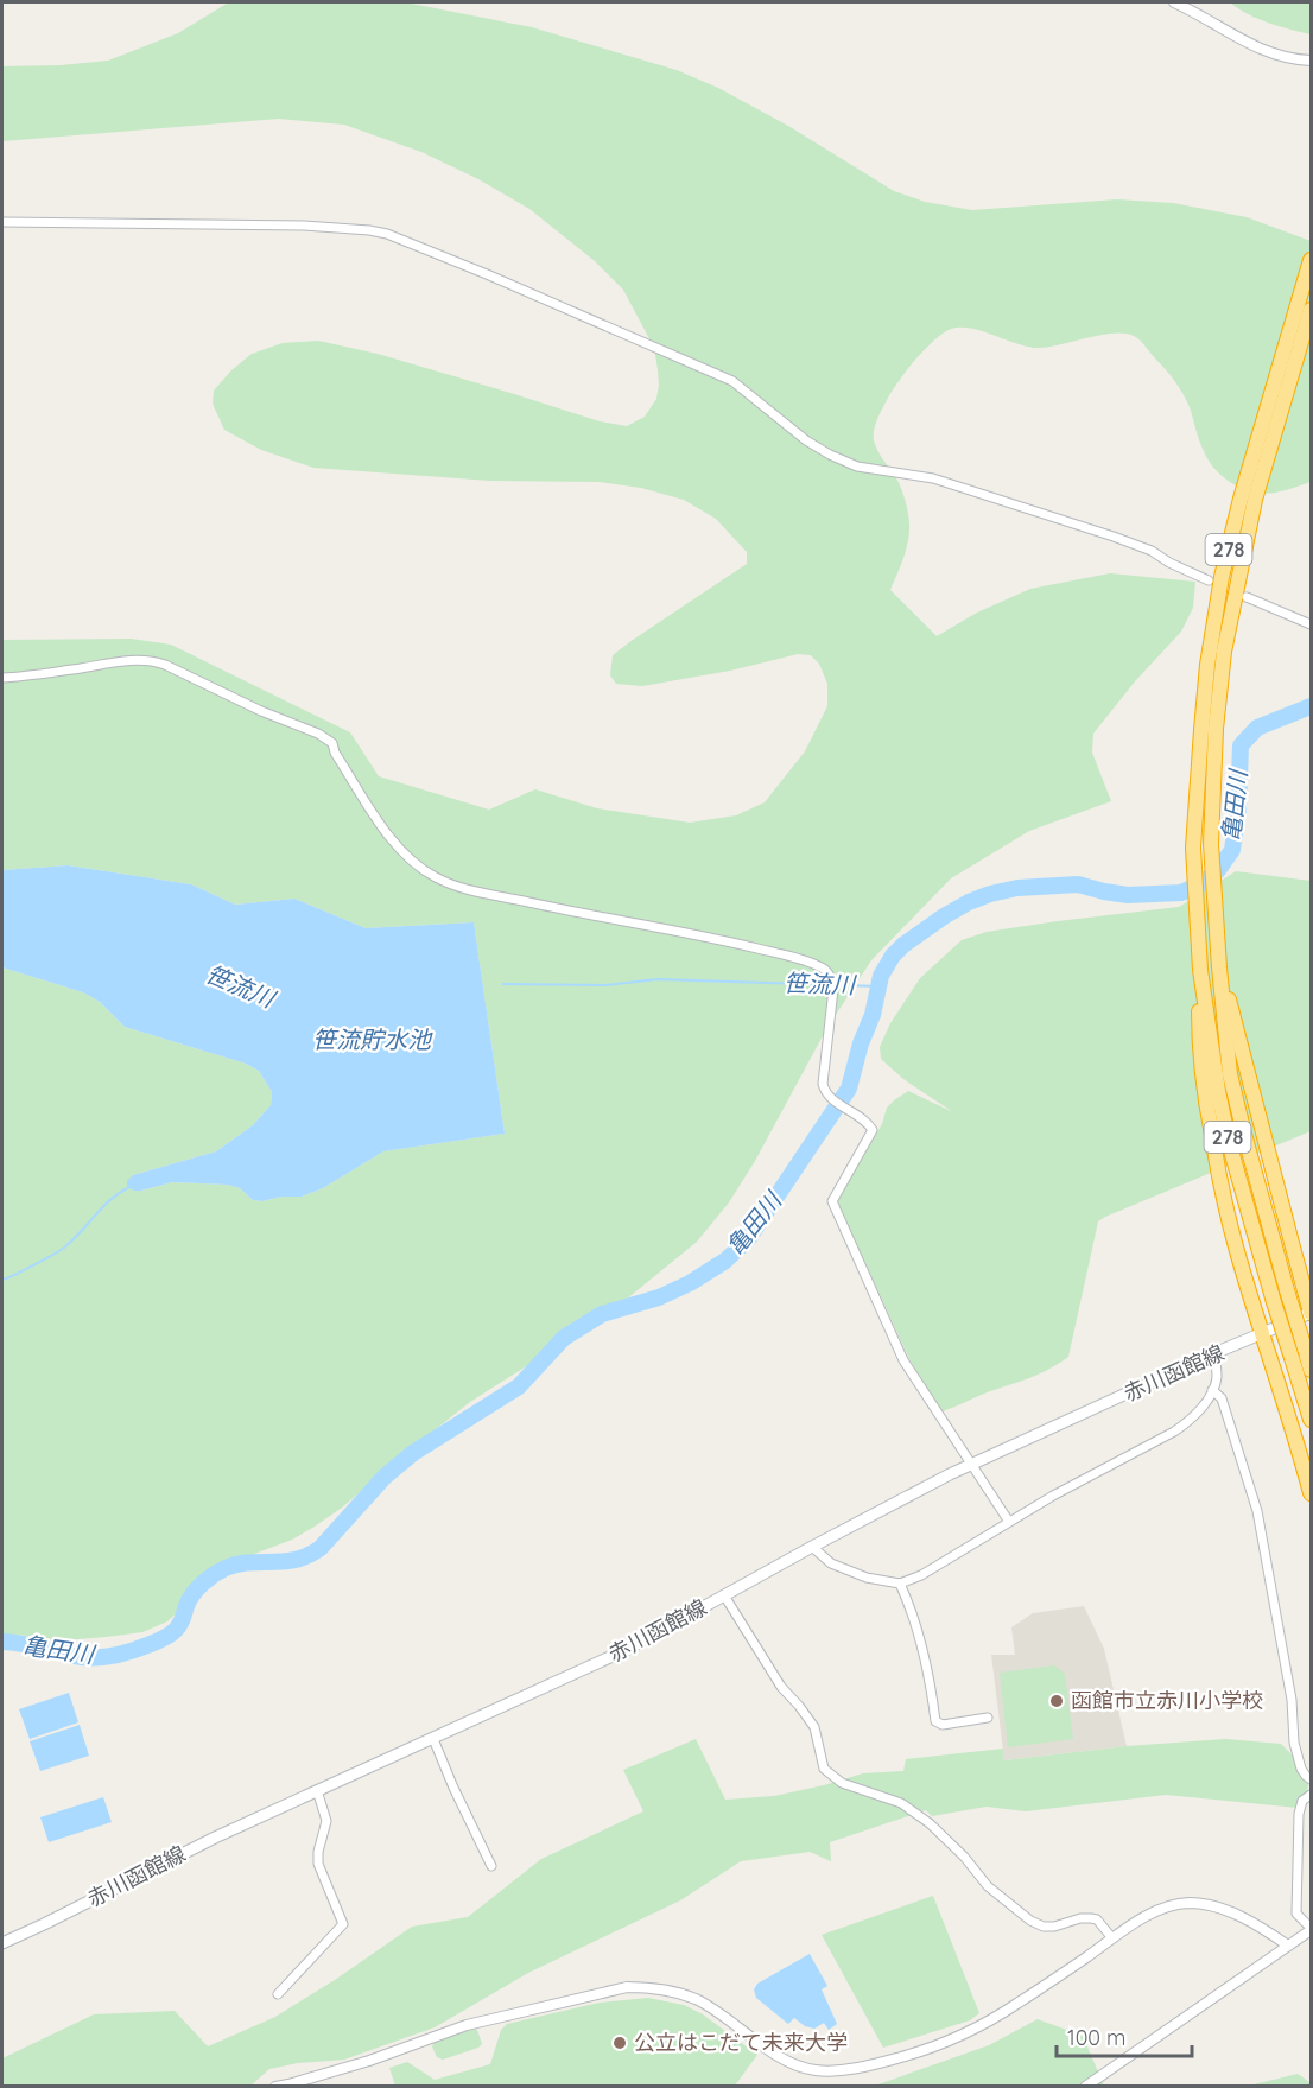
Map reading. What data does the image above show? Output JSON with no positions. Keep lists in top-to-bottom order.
{
  "streets": {
    "highway": ["278"],
    "main road": ["赤川函館線"]
  },
  "water": ["亀田川", "笹流川", "笹流貯水池"],
  "places": ["函館市立赤川小学校", "公立はこだて未来大学"],
  "scale_bar": "100 m"
}
